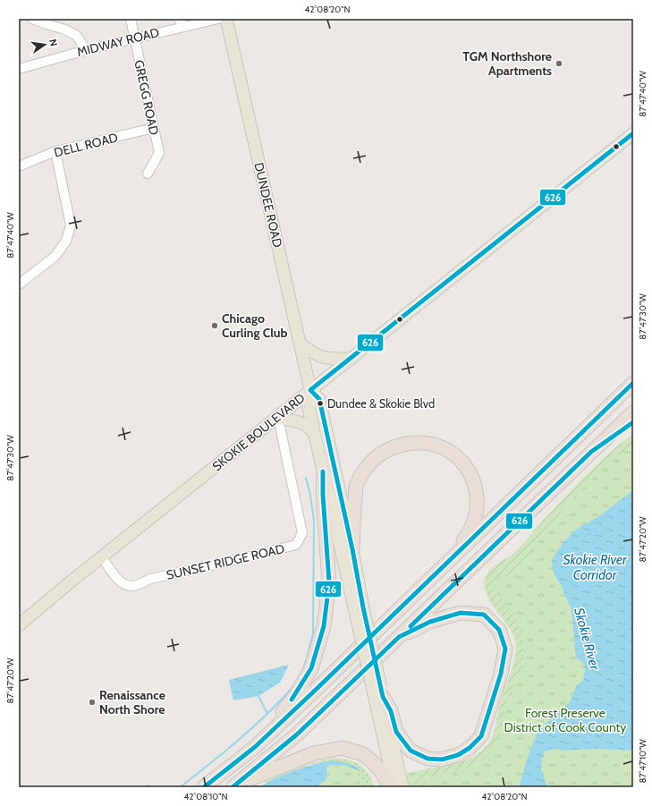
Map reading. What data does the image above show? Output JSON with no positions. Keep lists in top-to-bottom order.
{
  "streets": {
    "main road": ["DUNDEE ROAD", "SKOKIE BOULEVARD"],
    "street": [
      "MIDWAY ROAD",
      "GREGG ROAD",
      "DELL ROAD",
      "SUNSET RIDGE ROAD"
    ]
  },
  "crossings": [
    ["MIDWAY ROAD", "GREGG ROAD"],
    ["GREGG ROAD", "DELL ROAD"],
    ["DUNDEE ROAD", "SKOKIE BOULEVARD"],
    ["SKOKIE BOULEVARD", "SUNSET RIDGE ROAD"]
  ],
  "water": ["Skokie River Corridor", "Skokie River"],
  "parks": ["Forest Preserve District of Cook County"],
  "places": [
    "TGM Northshore Apartments",
    "Chicago Curling Club",
    "Dundee & Skokie Blvd",
    "Renaissance North Shore"
  ],
  "lines": ["transit line 626"],
  "north": "right",
  "coordinates": [
    "42°08'20\"N",
    "87°47'40\"W",
    "87°47'30\"W",
    "87°47'20\"W",
    "87°47'10\"W",
    "42°08'10\"N"
  ]
}
